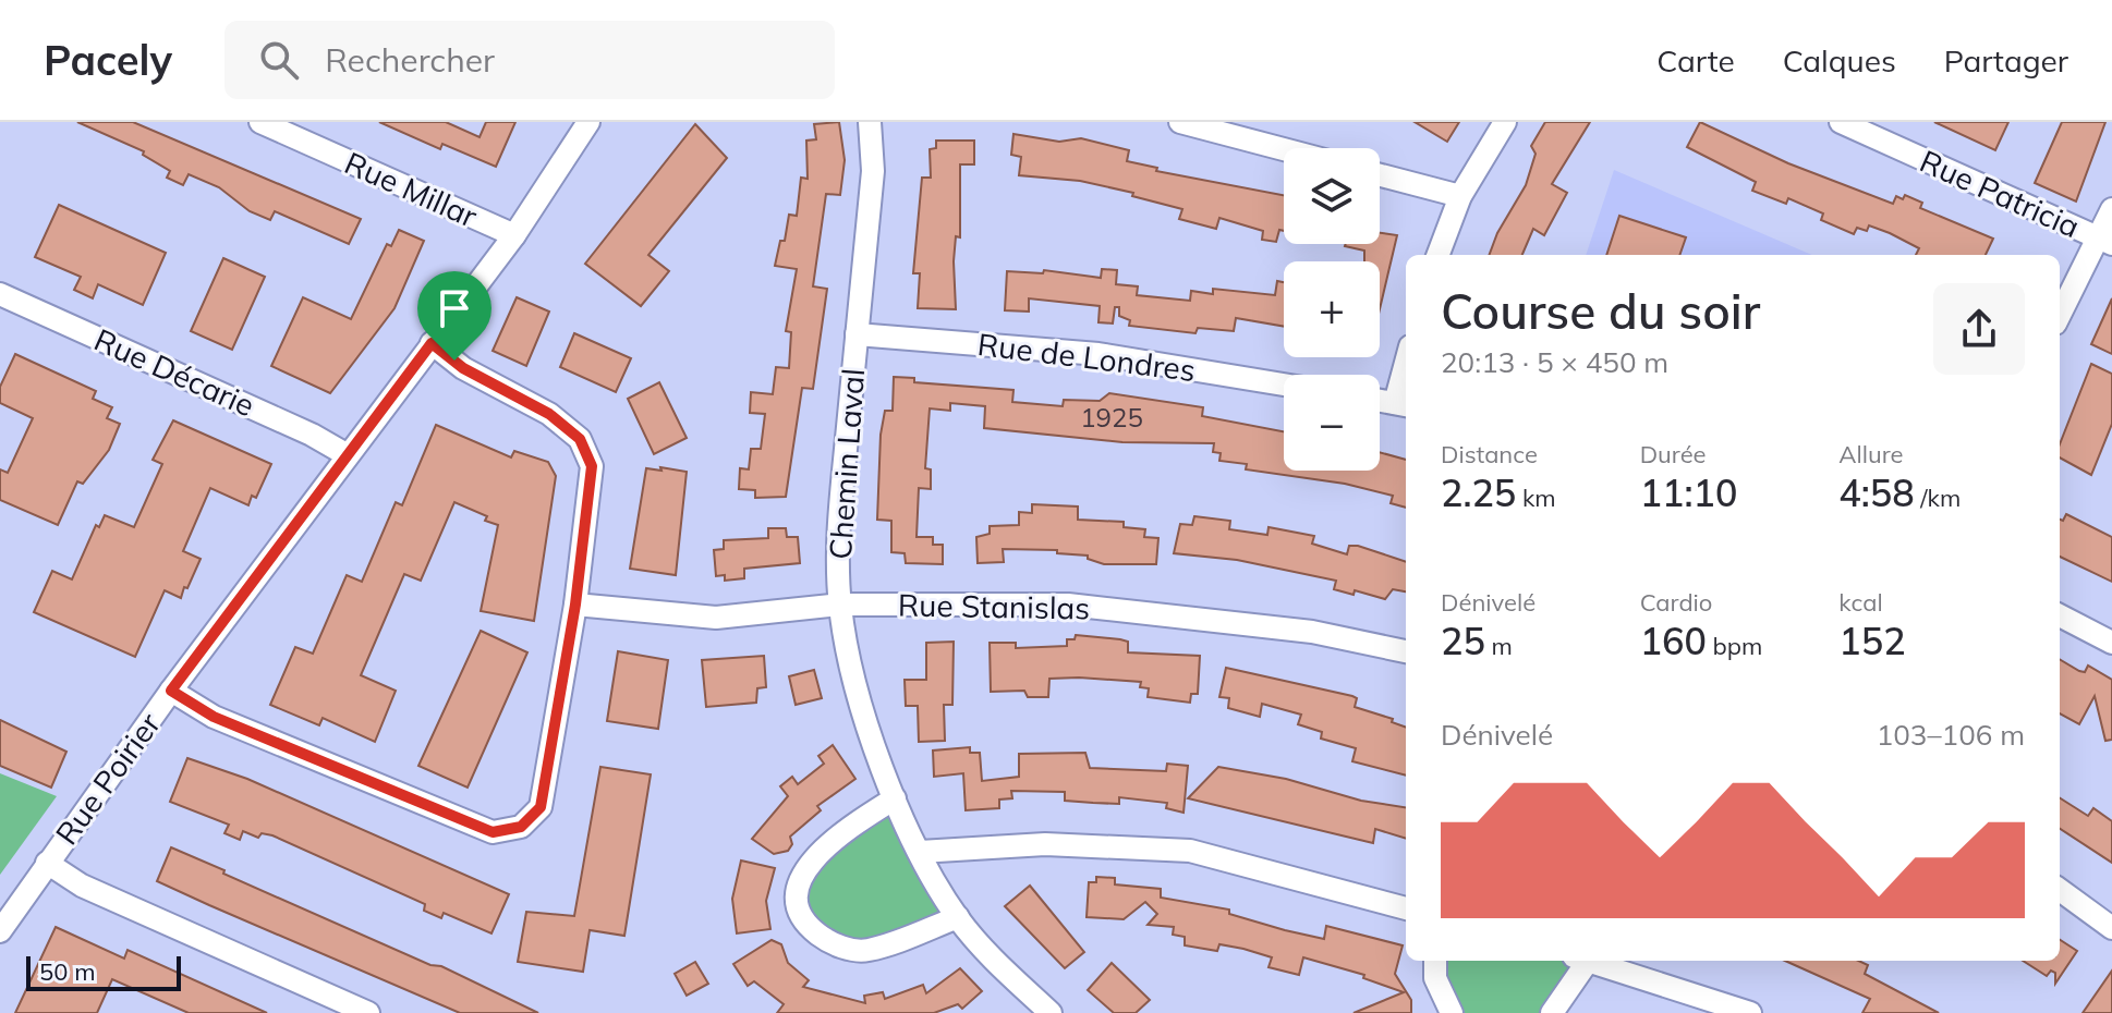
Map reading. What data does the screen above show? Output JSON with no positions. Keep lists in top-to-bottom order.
{
  "streets": {
    "street": [
      "Rue Millar",
      "Rue Patricia",
      "Rue de Londres",
      "Rue Décarie",
      "Chemin Laval",
      "Rue Stanislas",
      "Rue Poirier"
    ]
  },
  "crossings": [
    ["Rue Millar", "Rue Poirier"],
    ["Rue de Londres", "Chemin Laval"],
    ["Rue Décarie", "Rue Poirier"],
    ["Chemin Laval", "Rue Stanislas"]
  ],
  "house_numbers": ["1925"],
  "scale_bar": "50 m",
  "page": {
    "header": "Pacely",
    "search": "Rechercher",
    "nav": ["Carte", "Calques", "Partager"],
    "map_buttons": ["+", "−"],
    "heading": ["Course du soir", "20:13 · 5 × 450 m"],
    "stats": [
      ["Distance", "2.25 km"],
      ["Durée", "11:10"],
      ["Allure", "4:58 /km"],
      ["Dénivelé", "25 m"],
      ["Cardio", "160 bpm"],
      ["kcal", "152"]
    ],
    "chart": ["Dénivelé", "103–106 m"],
    "scale": "50 m"
  }
}
